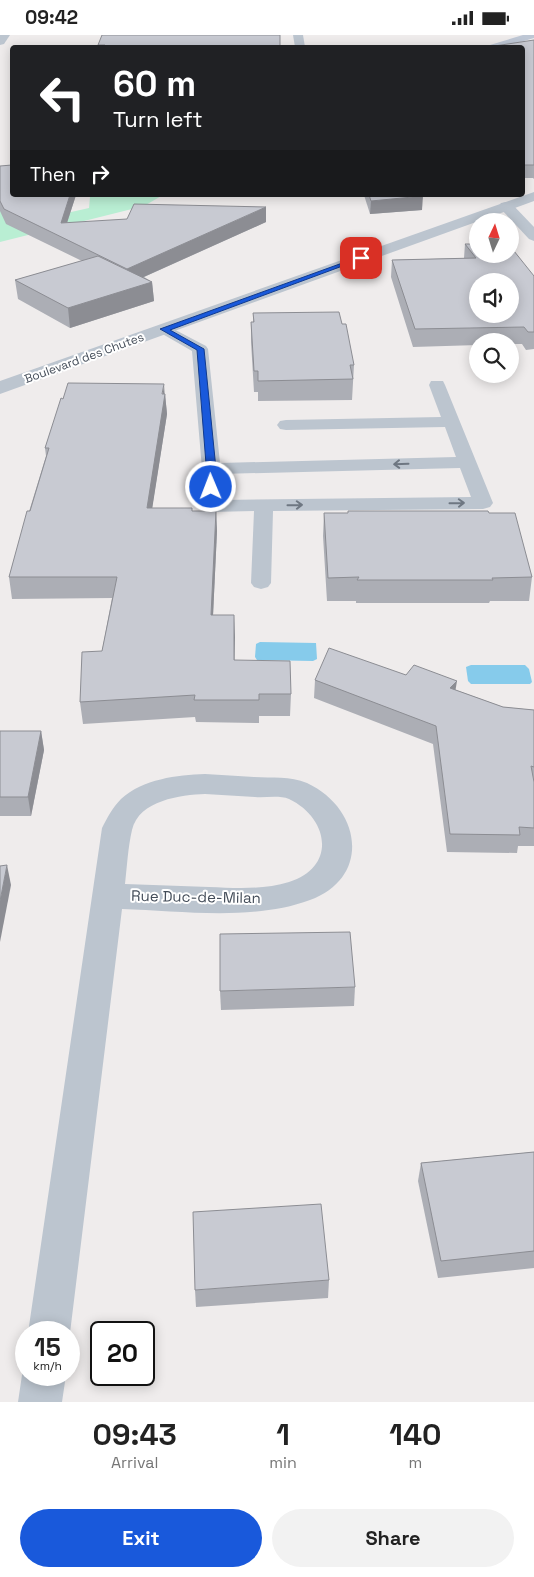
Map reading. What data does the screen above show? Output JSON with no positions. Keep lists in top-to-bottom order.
{
  "streets": {
    "street": ["Boulevard des Chutes", "Rue Duc-de-Milan"]
  },
  "north": "top",
  "page": {
    "status": "09:42",
    "turn": ["60 m", "Turn left"],
    "then": "Then",
    "speed": "15 km/h",
    "limit": "20",
    "eta": [
      "09:43",
      "Arrival",
      "1",
      "min",
      "140",
      "m"
    ],
    "buttons": ["Exit", "Share"]
  }
}
